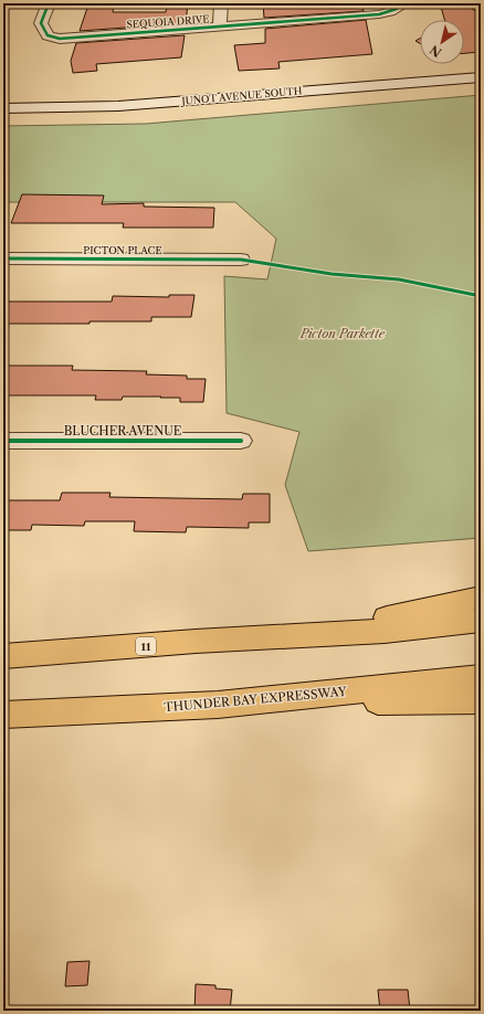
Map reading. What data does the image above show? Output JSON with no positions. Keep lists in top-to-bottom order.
{
  "streets": {
    "highway": ["11", "THUNDER BAY EXPRESSWAY"],
    "street": [
      "SEQUOIA DRIVE",
      "JUNOT AVENUE SOUTH",
      "PICTON PLACE",
      "BLUCHER AVENUE"
    ]
  },
  "parks": ["Picton Parkette"],
  "north": "bottom left"
}
